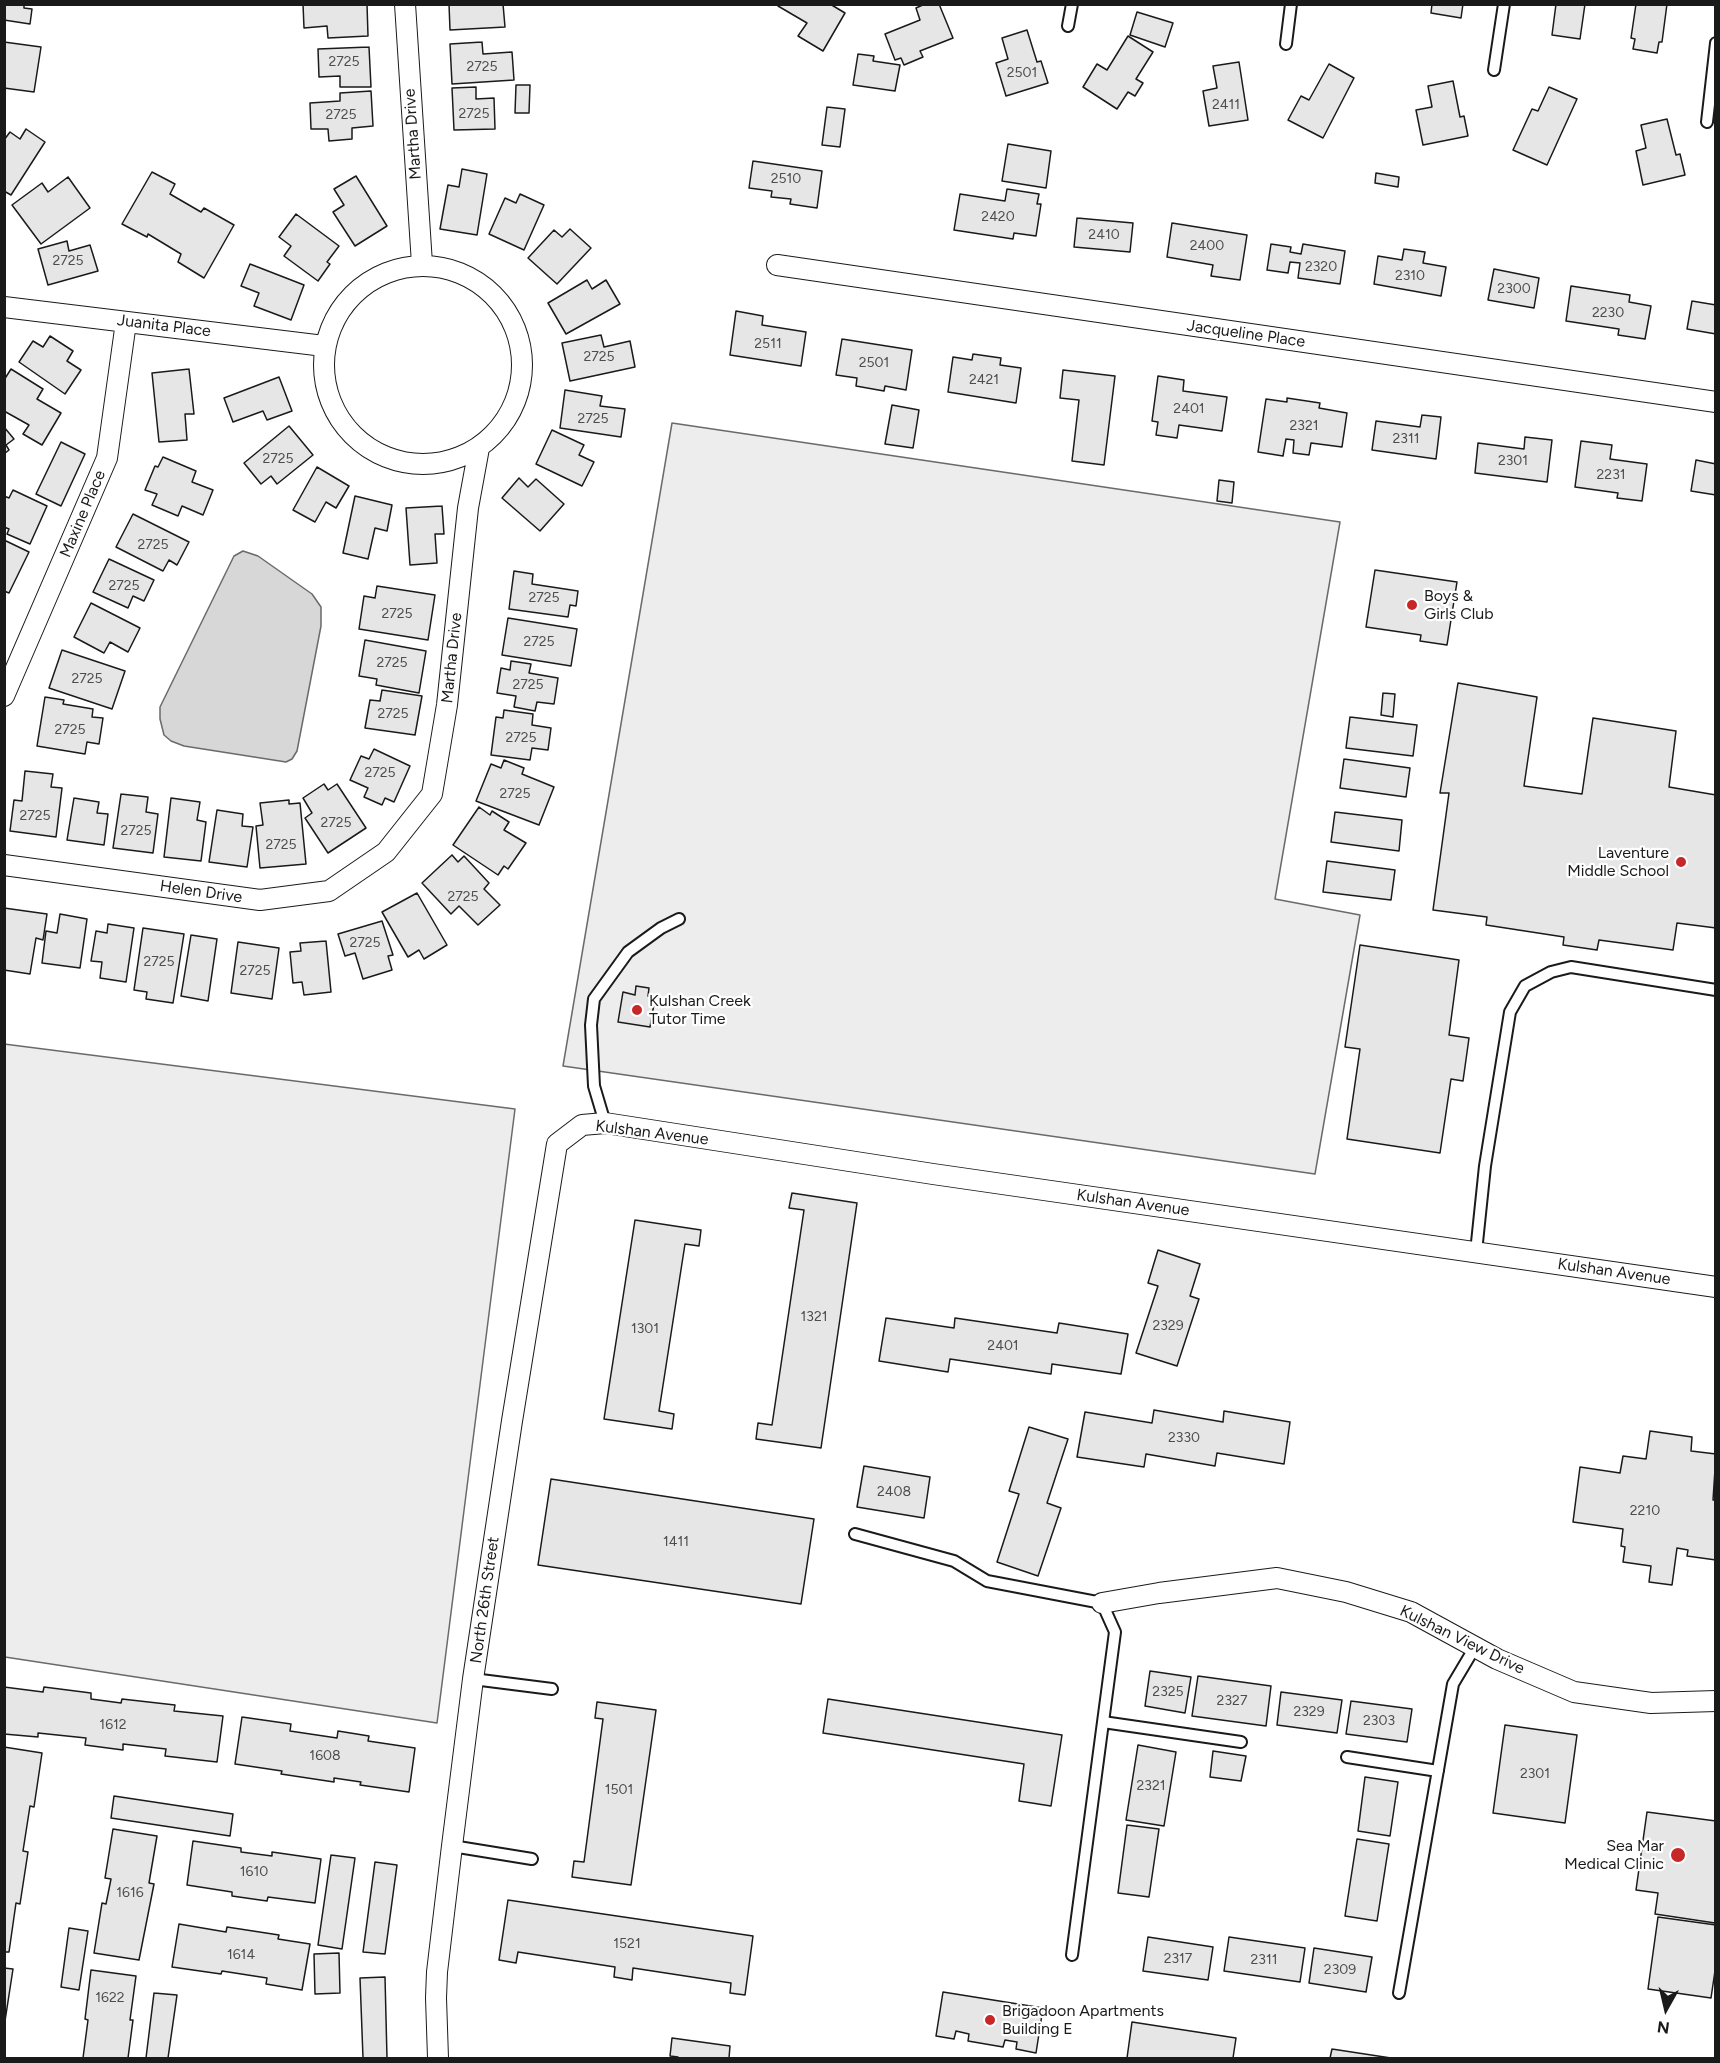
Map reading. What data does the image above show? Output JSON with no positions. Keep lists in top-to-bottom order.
{
  "streets": {
    "street": [
      "Martha Drive",
      "Juanita Place",
      "Jacqueline Place",
      "Maxine Place",
      "Helen Drive",
      "Kulshan Avenue",
      "North 26th Street",
      "Kulshan View Drive"
    ]
  },
  "crossings": [
    ["Martha Drive", "Juanita Place"],
    ["Martha Drive", "Helen Drive"],
    ["Juanita Place", "Maxine Place"],
    ["Kulshan Avenue", "North 26th Street"]
  ],
  "places": [
    "Boys & Girls Club",
    "Laventure Middle School",
    "Kulshan Creek Tutor Time",
    "Sea Mar Medical Clinic",
    "Brigadoon Apartments Building E"
  ],
  "house_numbers": [
    "2725",
    "2725",
    "2501",
    "2411",
    "2725",
    "2725",
    "2510",
    "2420",
    "2410",
    "2400",
    "2725",
    "2320",
    "2310",
    "2300",
    "2230",
    "2511",
    "2725",
    "2501",
    "2421",
    "2401",
    "2725",
    "2321",
    "2311",
    "2725",
    "2301",
    "2231",
    "2725",
    "2725",
    "2725",
    "2725",
    "2725",
    "2725",
    "2725",
    "2725",
    "2725",
    "2725",
    "2725",
    "2725",
    "2725",
    "2725",
    "2725",
    "2725",
    "2725",
    "2725",
    "2725",
    "2725",
    "2725",
    "1321",
    "2329",
    "1301",
    "2401",
    "2330",
    "2408",
    "2210",
    "1411",
    "2325",
    "2327",
    "2329",
    "2303",
    "1612",
    "1608",
    "2301",
    "2321",
    "1501",
    "1610",
    "1616",
    "1521",
    "1614",
    "2317",
    "2311",
    "2309",
    "1622"
  ],
  "north": "bottom"
}
